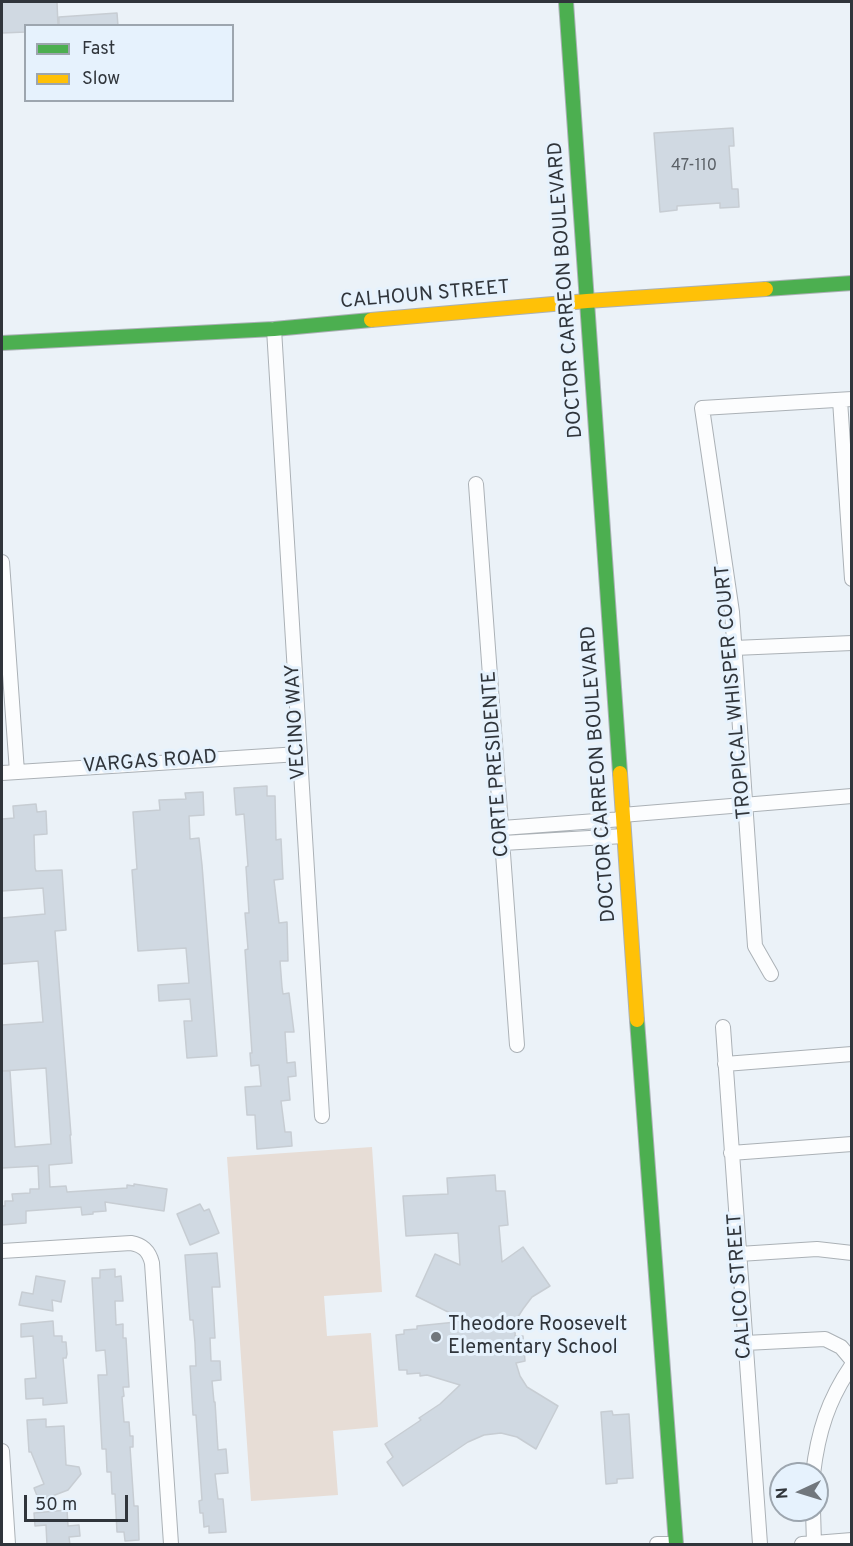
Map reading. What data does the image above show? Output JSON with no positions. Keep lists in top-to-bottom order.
{
  "streets": {
    "main road": ["DOCTOR CARREON BOULEVARD", "CALHOUN STREET"],
    "street": [
      "TROPICAL WHISPER COURT",
      "VECINO WAY",
      "VARGAS ROAD",
      "CORTE PRESIDENTE",
      "CALICO STREET"
    ]
  },
  "crossings": [
    ["DOCTOR CARREON BOULEVARD", "CALHOUN STREET"],
    ["CALHOUN STREET", "VECINO WAY"],
    ["VECINO WAY", "VARGAS ROAD"]
  ],
  "places": ["Theodore Roosevelt Elementary School"],
  "house_numbers": ["47-110"],
  "legend": ["Fast", "Slow"],
  "scale_bar": "50 m",
  "north": "left"
}
